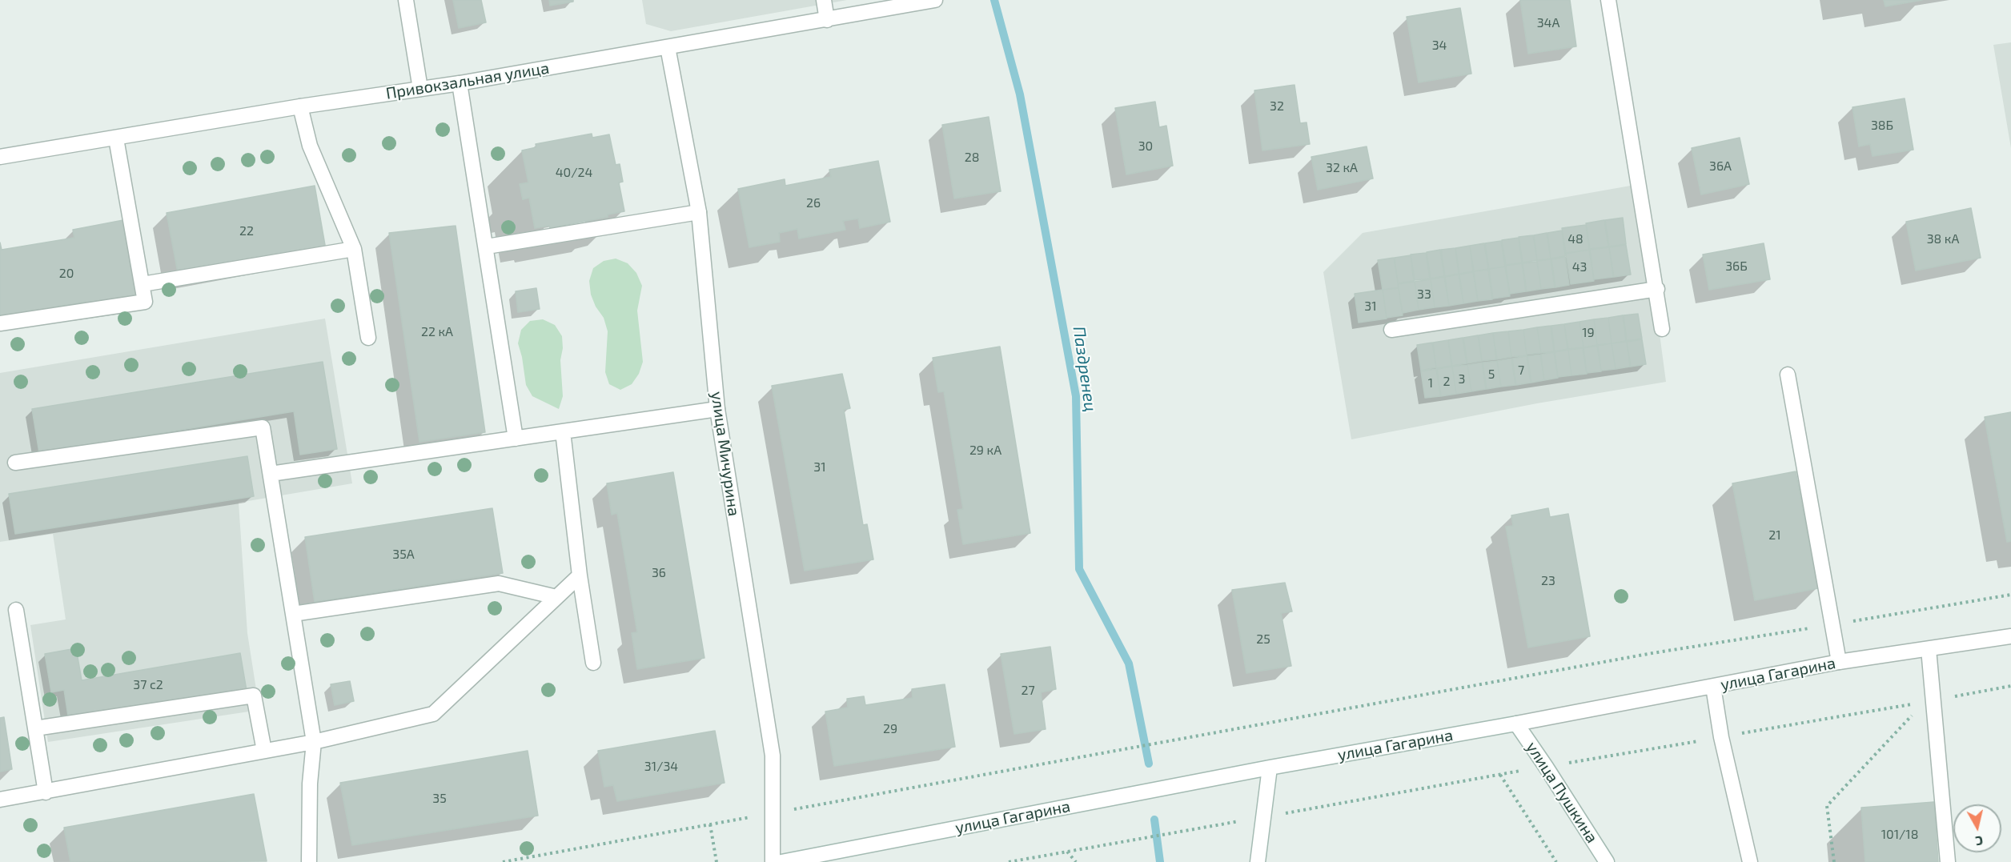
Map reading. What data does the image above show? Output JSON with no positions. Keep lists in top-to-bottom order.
{
  "streets": {
    "street": [
      "Привокзальная улица",
      "улица Мичурина",
      "улица Гагарина",
      "улица Пушкина"
    ]
  },
  "crossings": [
    ["Привокзальная улица", "улица Мичурина"],
    ["улица Гагарина", "улица Пушкина"]
  ],
  "water": ["Паздренец"],
  "house_numbers": [
    "34А",
    "34",
    "32",
    "38Б",
    "30",
    "28",
    "36А",
    "32 кА",
    "40/24",
    "26",
    "22",
    "48",
    "38 кА",
    "36Б",
    "43",
    "20",
    "33",
    "31",
    "22 кА",
    "19",
    "7",
    "5",
    "3",
    "2",
    "1",
    "29 кА",
    "31",
    "21",
    "35А",
    "36",
    "23",
    "25",
    "37 с2",
    "27",
    "29",
    "31/34",
    "35",
    "101/18"
  ],
  "north": "bottom"
}
